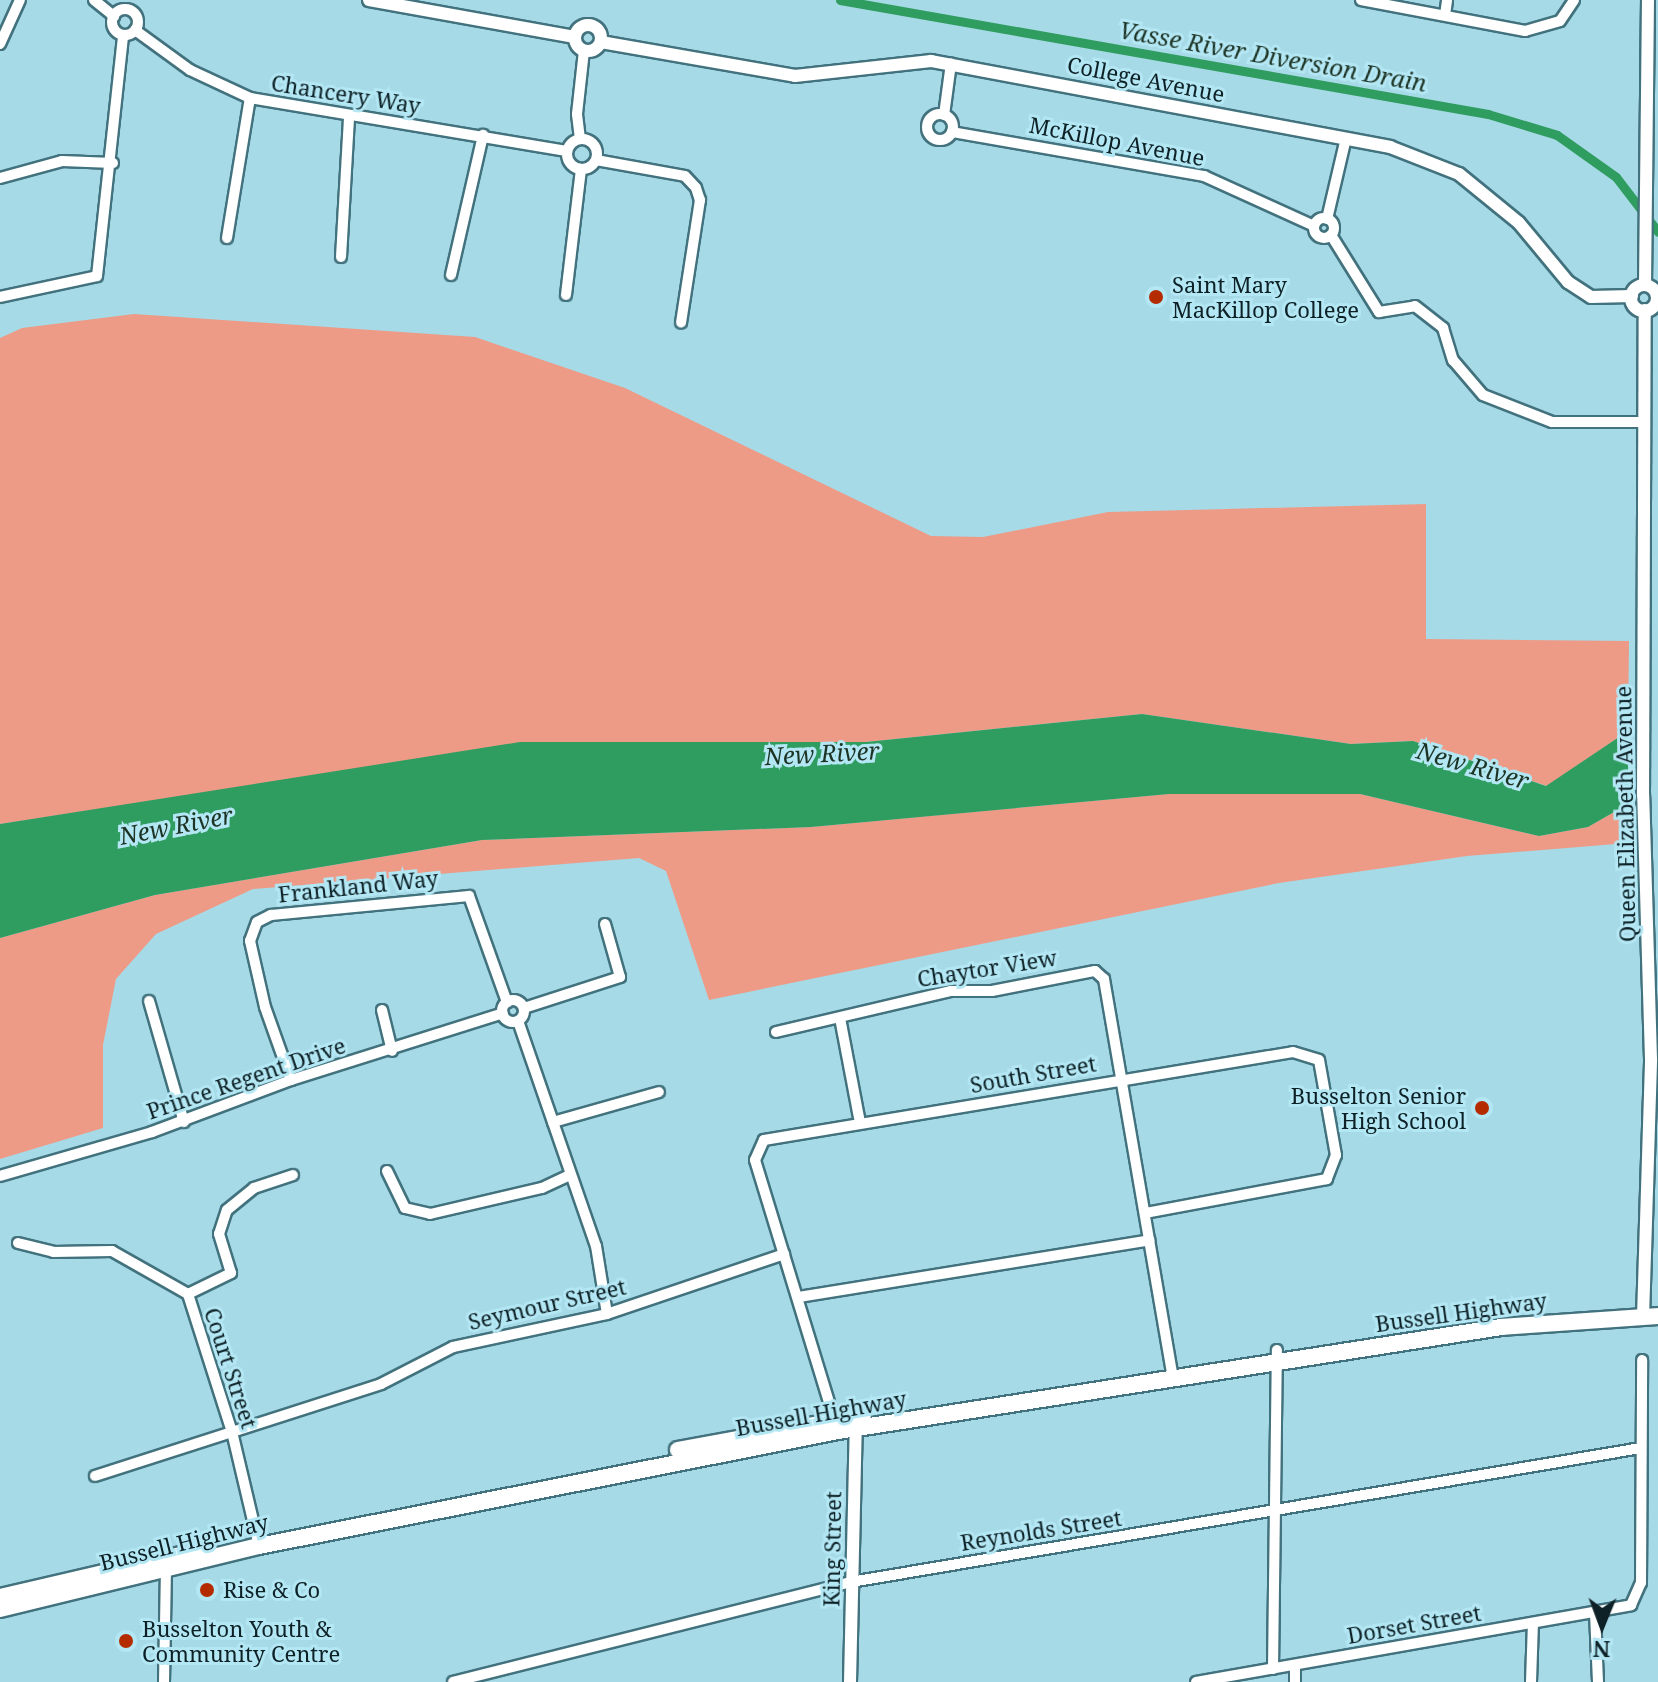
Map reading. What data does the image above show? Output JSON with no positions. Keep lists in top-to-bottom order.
{
  "streets": {
    "main road": ["Bussell Highway"],
    "street": [
      "College Avenue",
      "Chancery Way",
      "McKillop Avenue",
      "Queen Elizabeth Avenue",
      "Frankland Way",
      "Chaytor View",
      "South Street",
      "Prince Regent Drive",
      "Seymour Street",
      "Court Street",
      "Reynolds Street",
      "King Street",
      "Dorset Street"
    ]
  },
  "crossings": [
    ["Queen Elizabeth Avenue", "Bussell Highway"],
    ["Frankland Way", "Prince Regent Drive"],
    ["Chaytor View", "South Street"],
    ["Chaytor View", "Bussell Highway"],
    ["South Street", "Seymour Street"],
    ["Seymour Street", "Court Street"],
    ["Bussell Highway", "Court Street"],
    ["Bussell Highway", "King Street"],
    ["Reynolds Street", "King Street"],
    ["Reynolds Street", "Dorset Street"]
  ],
  "water": ["Vasse River Diversion Drain", "New River"],
  "places": [
    "Saint Mary MacKillop College",
    "Busselton Senior High School",
    "Rise & Co",
    "Busselton Youth & Community Centre"
  ],
  "north": "bottom"
}
